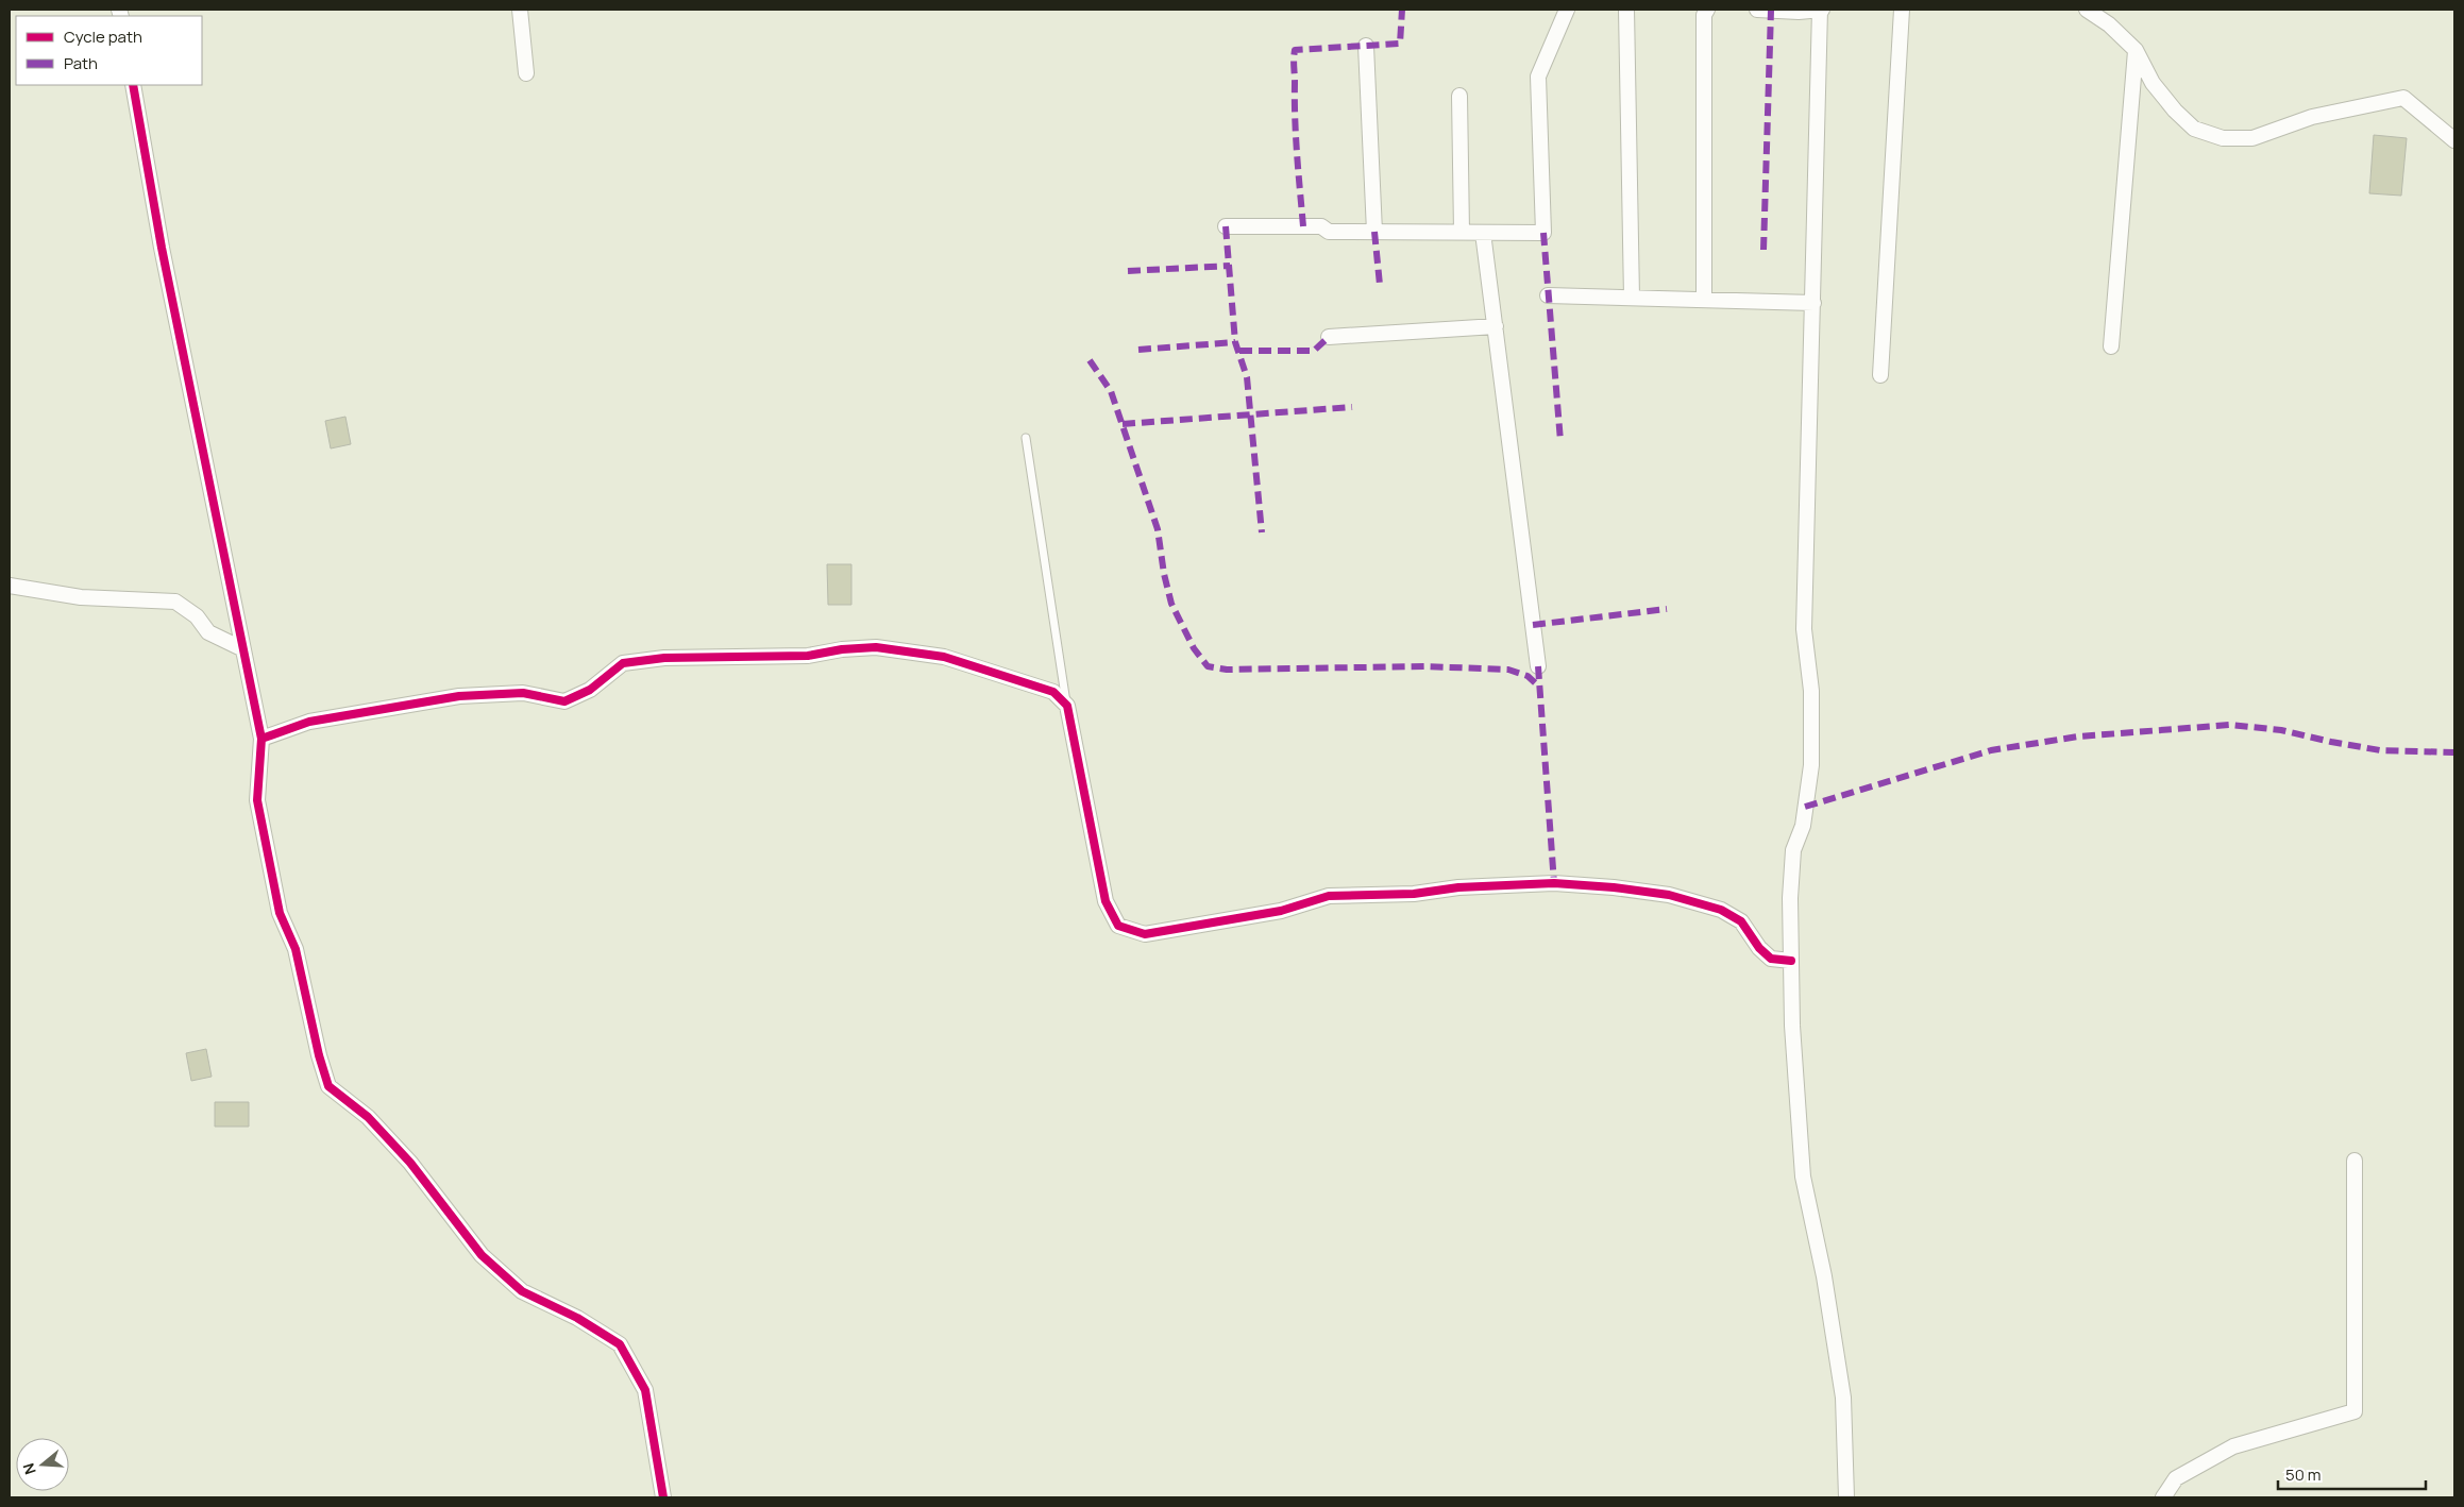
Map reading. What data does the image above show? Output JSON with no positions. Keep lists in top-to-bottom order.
{
  "legend": ["Cycle path", "Path"],
  "scale_bar": "50 m",
  "north": "left"
}
